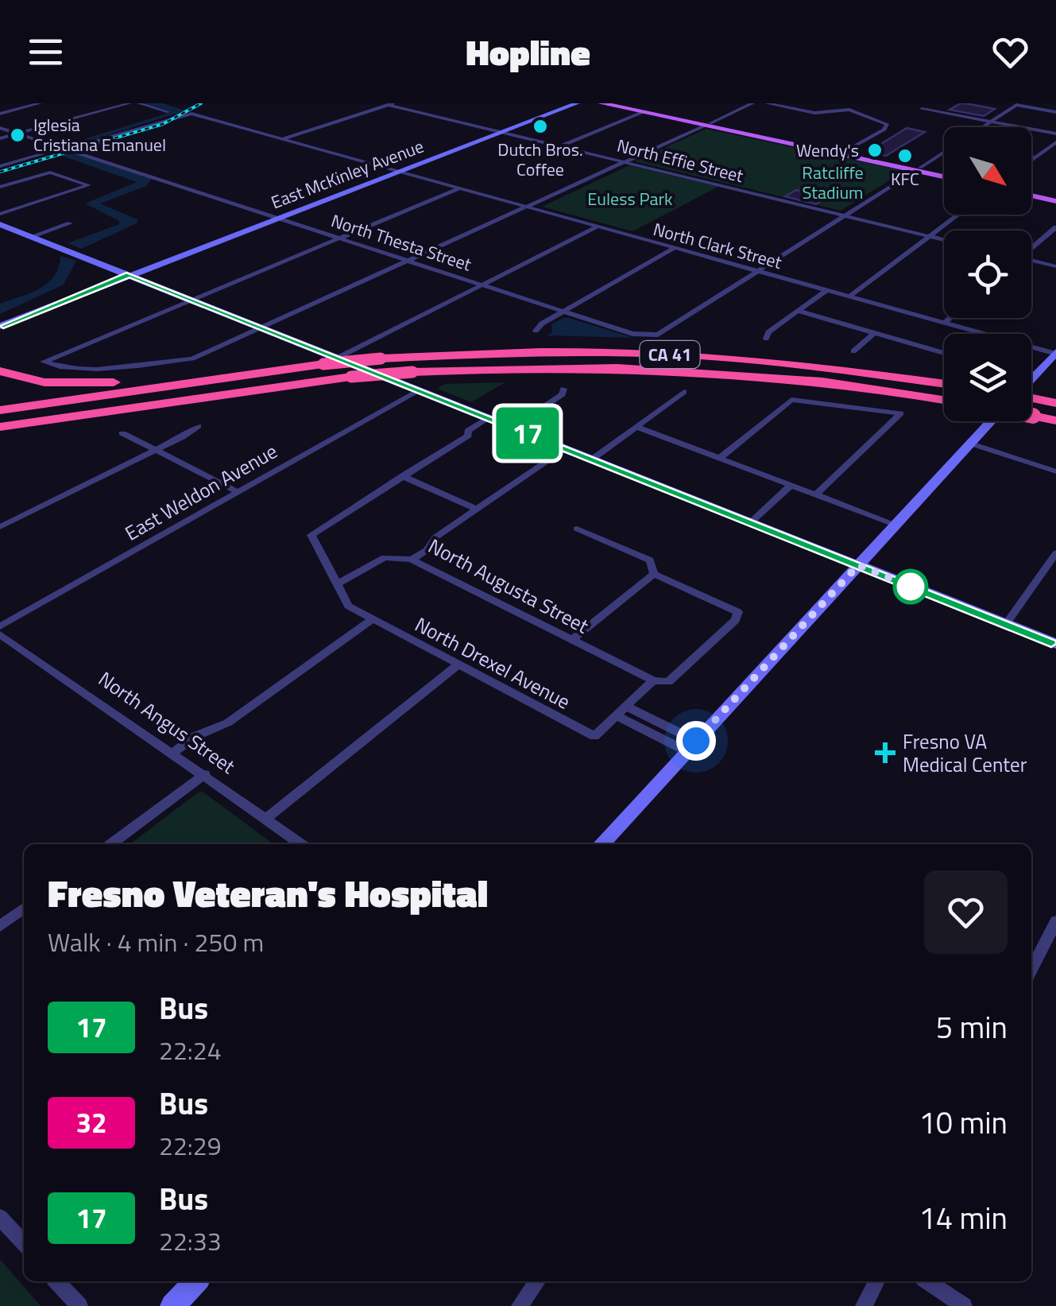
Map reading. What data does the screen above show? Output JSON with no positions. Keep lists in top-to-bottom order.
{
  "streets": {
    "highway": ["CA 41"],
    "main road": ["East McKinley Avenue"],
    "street": [
      "North Effie Street",
      "North Thesta Street",
      "North Clark Street",
      "East Weldon Avenue",
      "North Augusta Street",
      "North Drexel Avenue",
      "North Angus Street"
    ]
  },
  "crossings": [
    ["North Effie Street", "East McKinley Avenue"],
    ["East McKinley Avenue", "North Thesta Street"],
    ["East McKinley Avenue", "North Clark Street"],
    ["North Thesta Street", "North Clark Street"]
  ],
  "parks": ["Ratcliffe Stadium", "Euless Park"],
  "places": {
    "other": [
      "Dutch Bros. Coffee",
      "Iglesia Cristiana Emanuel",
      "Wendy's",
      "KFC"
    ],
    "health": ["Fresno VA Medical Center"]
  },
  "lines": ["bus line 17"],
  "north": "bottom right",
  "page": {
    "header": "Hopline",
    "on_map": "17",
    "heading": ["Fresno Veteran's Hospital", "Walk · 4 min · 250 m"],
    "list": [
      {
        "mark": "17",
        "name": "Bus",
        "note": "22:24",
        "value": "5 min"
      },
      {
        "mark": "32",
        "name": "Bus",
        "note": "22:29",
        "value": "10 min"
      },
      {
        "mark": "17",
        "name": "Bus",
        "note": "22:33",
        "value": "14 min"
      }
    ]
  }
}
